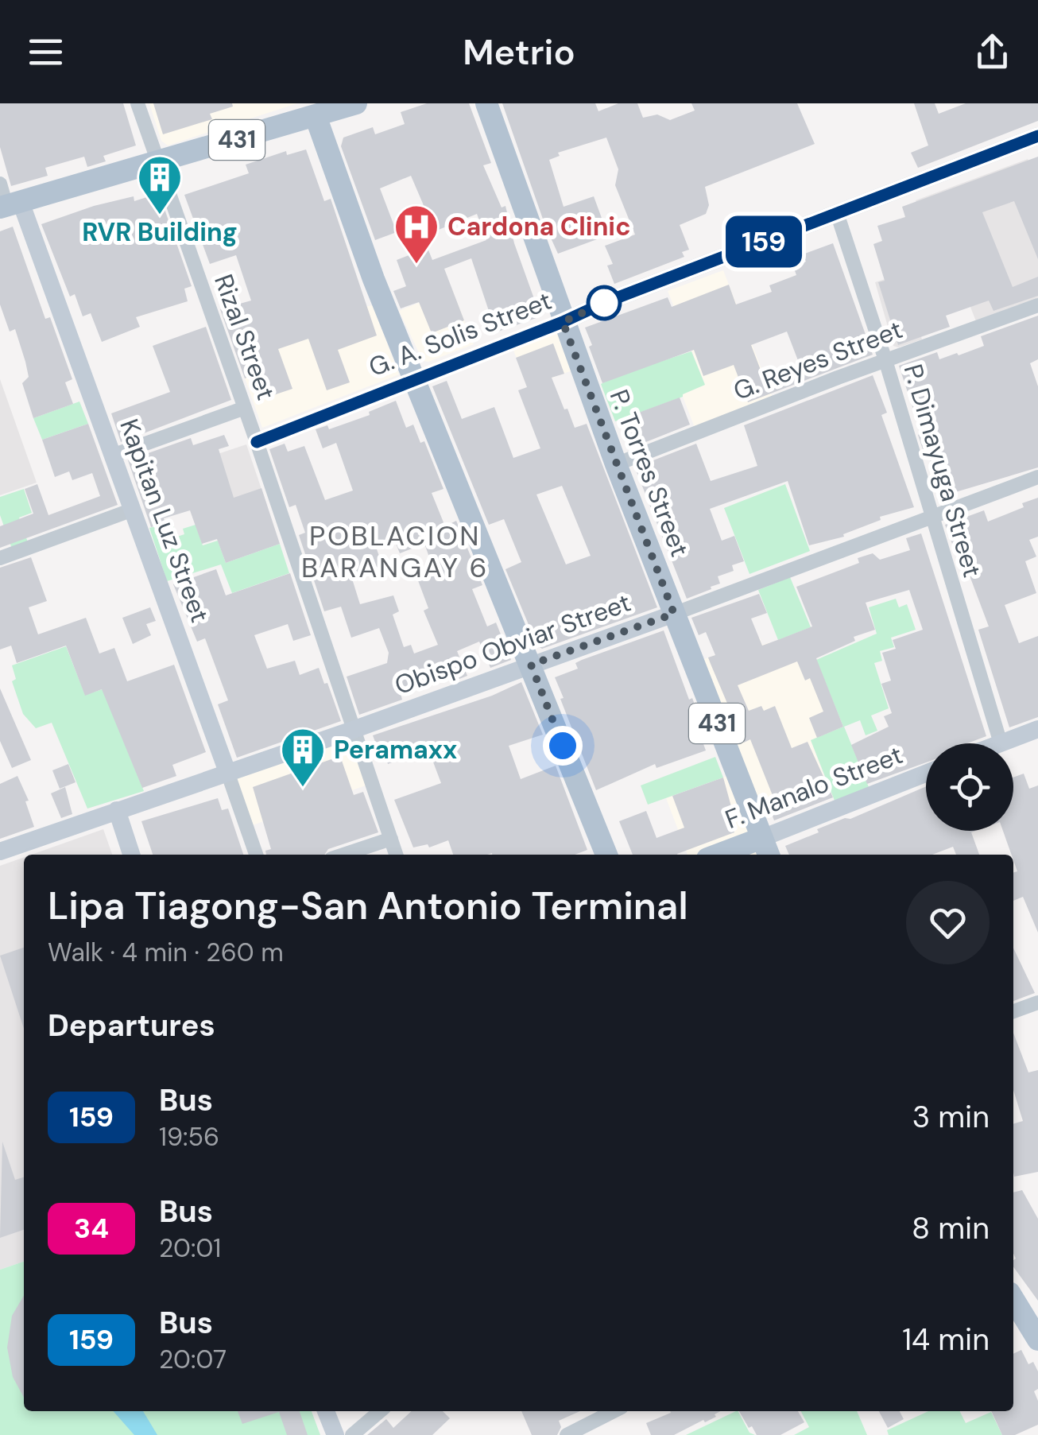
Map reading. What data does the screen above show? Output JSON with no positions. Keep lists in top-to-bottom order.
{
  "streets": {
    "main road": ["431", "P. Torres Street", "F. Manalo Street"],
    "street": [
      "G. A. Solis Street",
      "Rizal Street",
      "G. Reyes Street",
      "P. Dimayuga Street",
      "Kapitan Luz Street",
      "Obispo Obviar Street"
    ]
  },
  "crossings": [
    ["431", "Rizal Street"],
    ["431", "Kapitan Luz Street"],
    ["G. A. Solis Street", "Rizal Street"],
    ["G. A. Solis Street", "P. Dimayuga Street"],
    ["G. A. Solis Street", "P. Torres Street"],
    ["Rizal Street", "Obispo Obviar Street"],
    ["G. Reyes Street", "P. Dimayuga Street"],
    ["G. Reyes Street", "P. Torres Street"],
    ["P. Dimayuga Street", "Obispo Obviar Street"],
    ["P. Torres Street", "Obispo Obviar Street"],
    ["P. Torres Street", "F. Manalo Street"],
    ["Kapitan Luz Street", "Obispo Obviar Street"]
  ],
  "districts": ["POBLACION BARANGAY 6"],
  "places": {
    "building": ["RVR Building", "Peramaxx"],
    "hospital": ["Cardona Clinic"]
  },
  "lines": ["bus line 159"],
  "page": {
    "header": "Metrio",
    "on_map": "159",
    "heading": [
      ["Lipa Tiagong-San Antonio Terminal", "Walk · 4 min · 260 m"],
      "Departures"
    ],
    "list": [
      {
        "mark": "159",
        "name": "Bus",
        "note": "19:56",
        "value": "3 min"
      },
      {
        "mark": "34",
        "name": "Bus",
        "note": "20:01",
        "value": "8 min"
      },
      {
        "mark": "159",
        "name": "Bus",
        "note": "20:07",
        "value": "14 min"
      }
    ]
  }
}
